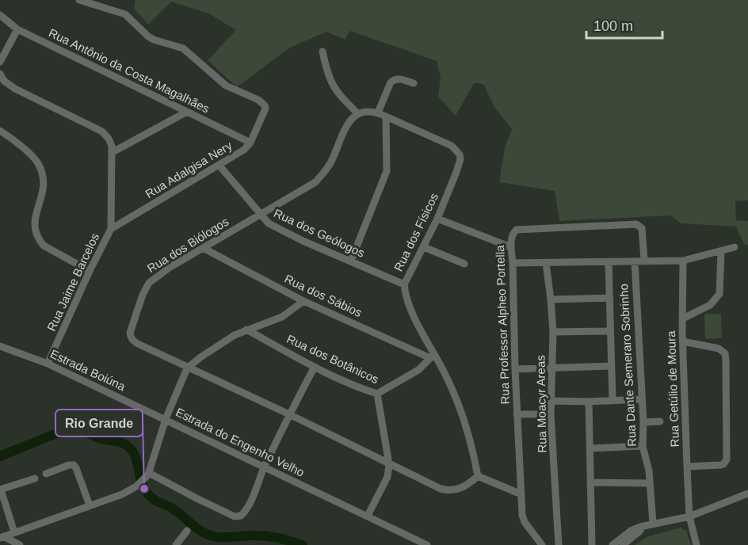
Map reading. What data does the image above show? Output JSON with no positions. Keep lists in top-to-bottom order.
{
  "streets": {
    "street": [
      "Rua Antônio da Costa Magalhães",
      "Rua Adalgisa Nery",
      "Rua dos Físicos",
      "Rua dos Geólogos",
      "Rua dos Biólogos",
      "Rua Jaime Barcelos",
      "Rua dos Sábios",
      "Rua Professor Alpheo Portella",
      "Rua dos Botânicos",
      "Rua Dante Semeraro Sobrinho",
      "Estrada Boiúna",
      "Rua Getúlio de Moura",
      "Rua Moacyr Areas",
      "Estrada do Engenho Velho"
    ]
  },
  "crossings": [
    ["Rua Antônio da Costa Magalhães", "Rua Adalgisa Nery"],
    ["Rua Adalgisa Nery", "Rua dos Geólogos"],
    ["Rua Adalgisa Nery", "Rua Jaime Barcelos"],
    ["Rua dos Físicos", "Rua dos Geólogos"],
    ["Rua dos Físicos", "Rua dos Biólogos"],
    ["Rua dos Físicos", "Rua dos Sábios"],
    ["Rua dos Físicos", "Rua dos Botânicos"],
    ["Rua dos Geólogos", "Rua dos Biólogos"],
    ["Rua dos Biólogos", "Rua dos Sábios"],
    ["Rua Jaime Barcelos", "Estrada Boiúna"],
    ["Rua dos Sábios", "Rua dos Botânicos"],
    ["Estrada Boiúna", "Estrada do Engenho Velho"]
  ],
  "places": ["Rio Grande"],
  "scale_bar": "100 m"
}
